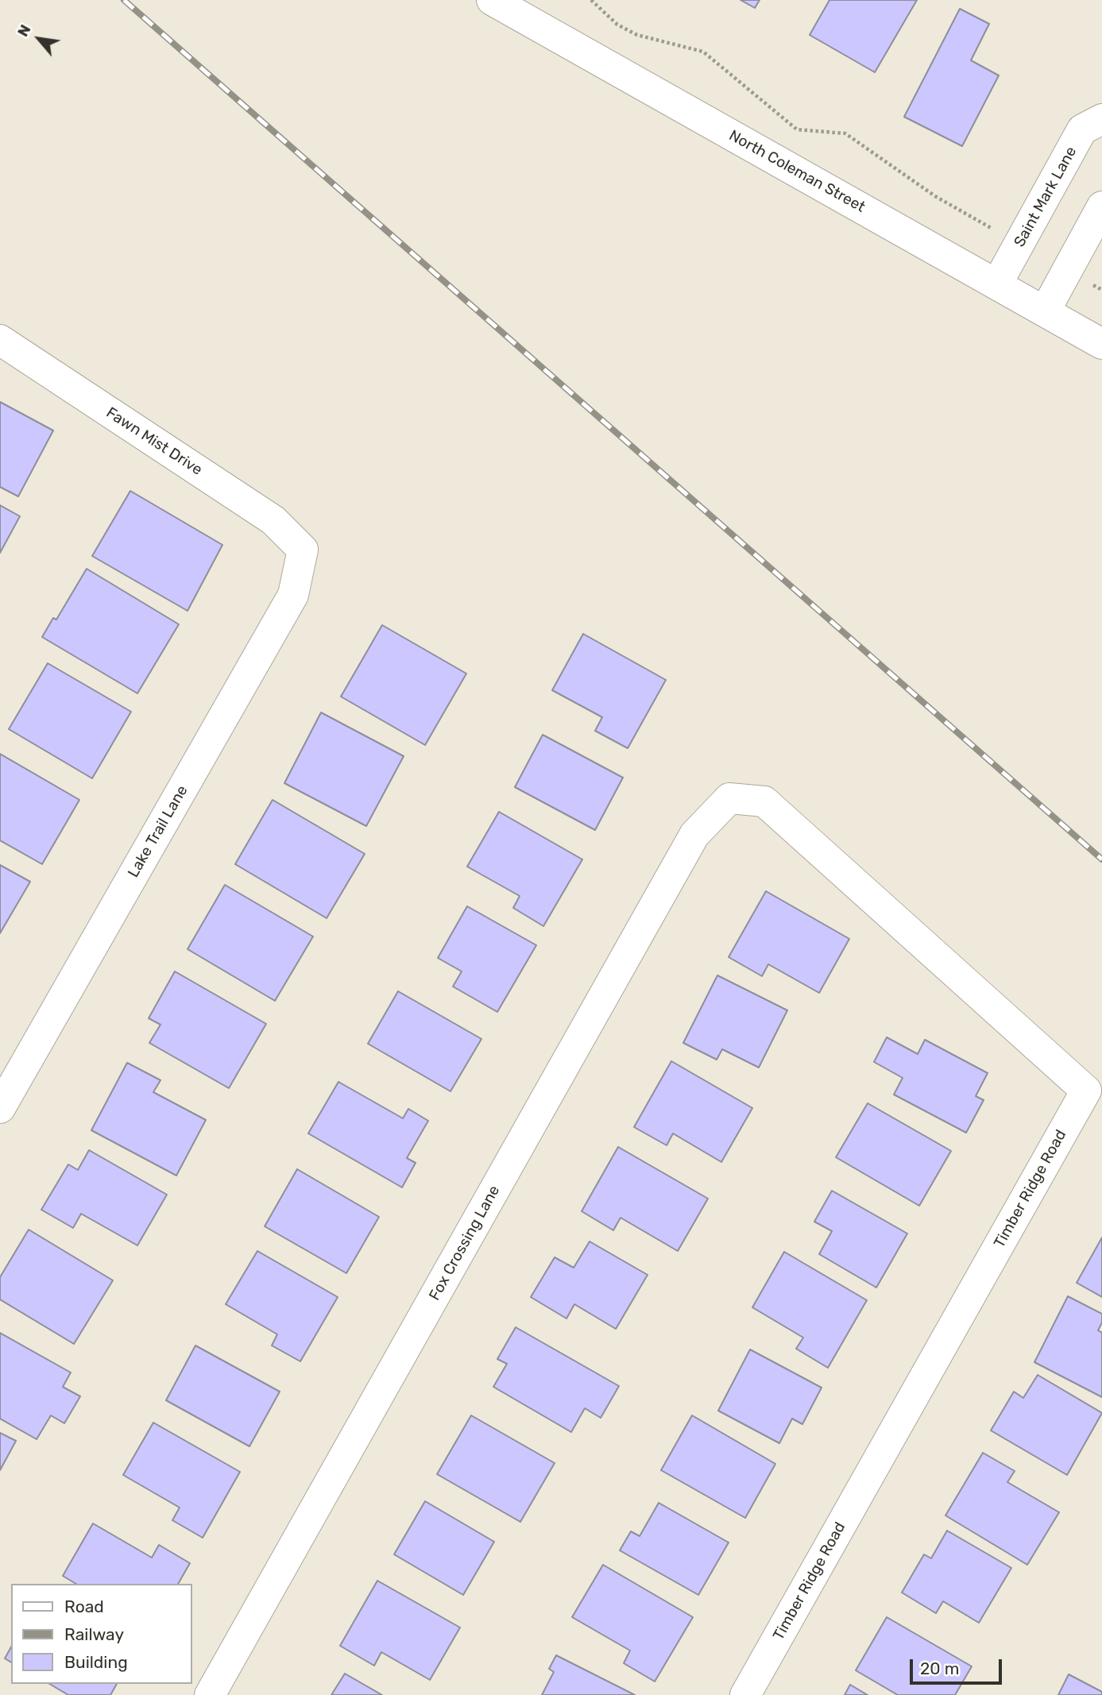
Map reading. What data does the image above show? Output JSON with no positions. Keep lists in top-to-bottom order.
{
  "streets": {
    "street": [
      "North Coleman Street",
      "Saint Mark Lane",
      "Fawn Mist Drive",
      "Lake Trail Lane",
      "Timber Ridge Road",
      "Fox Crossing Lane"
    ]
  },
  "crossings": [
    ["North Coleman Street", "Saint Mark Lane"],
    ["Fawn Mist Drive", "Lake Trail Lane"],
    ["Timber Ridge Road", "Fox Crossing Lane"]
  ],
  "legend": ["Road", "Railway", "Building"],
  "scale_bar": "20 m",
  "north": "top left"
}
